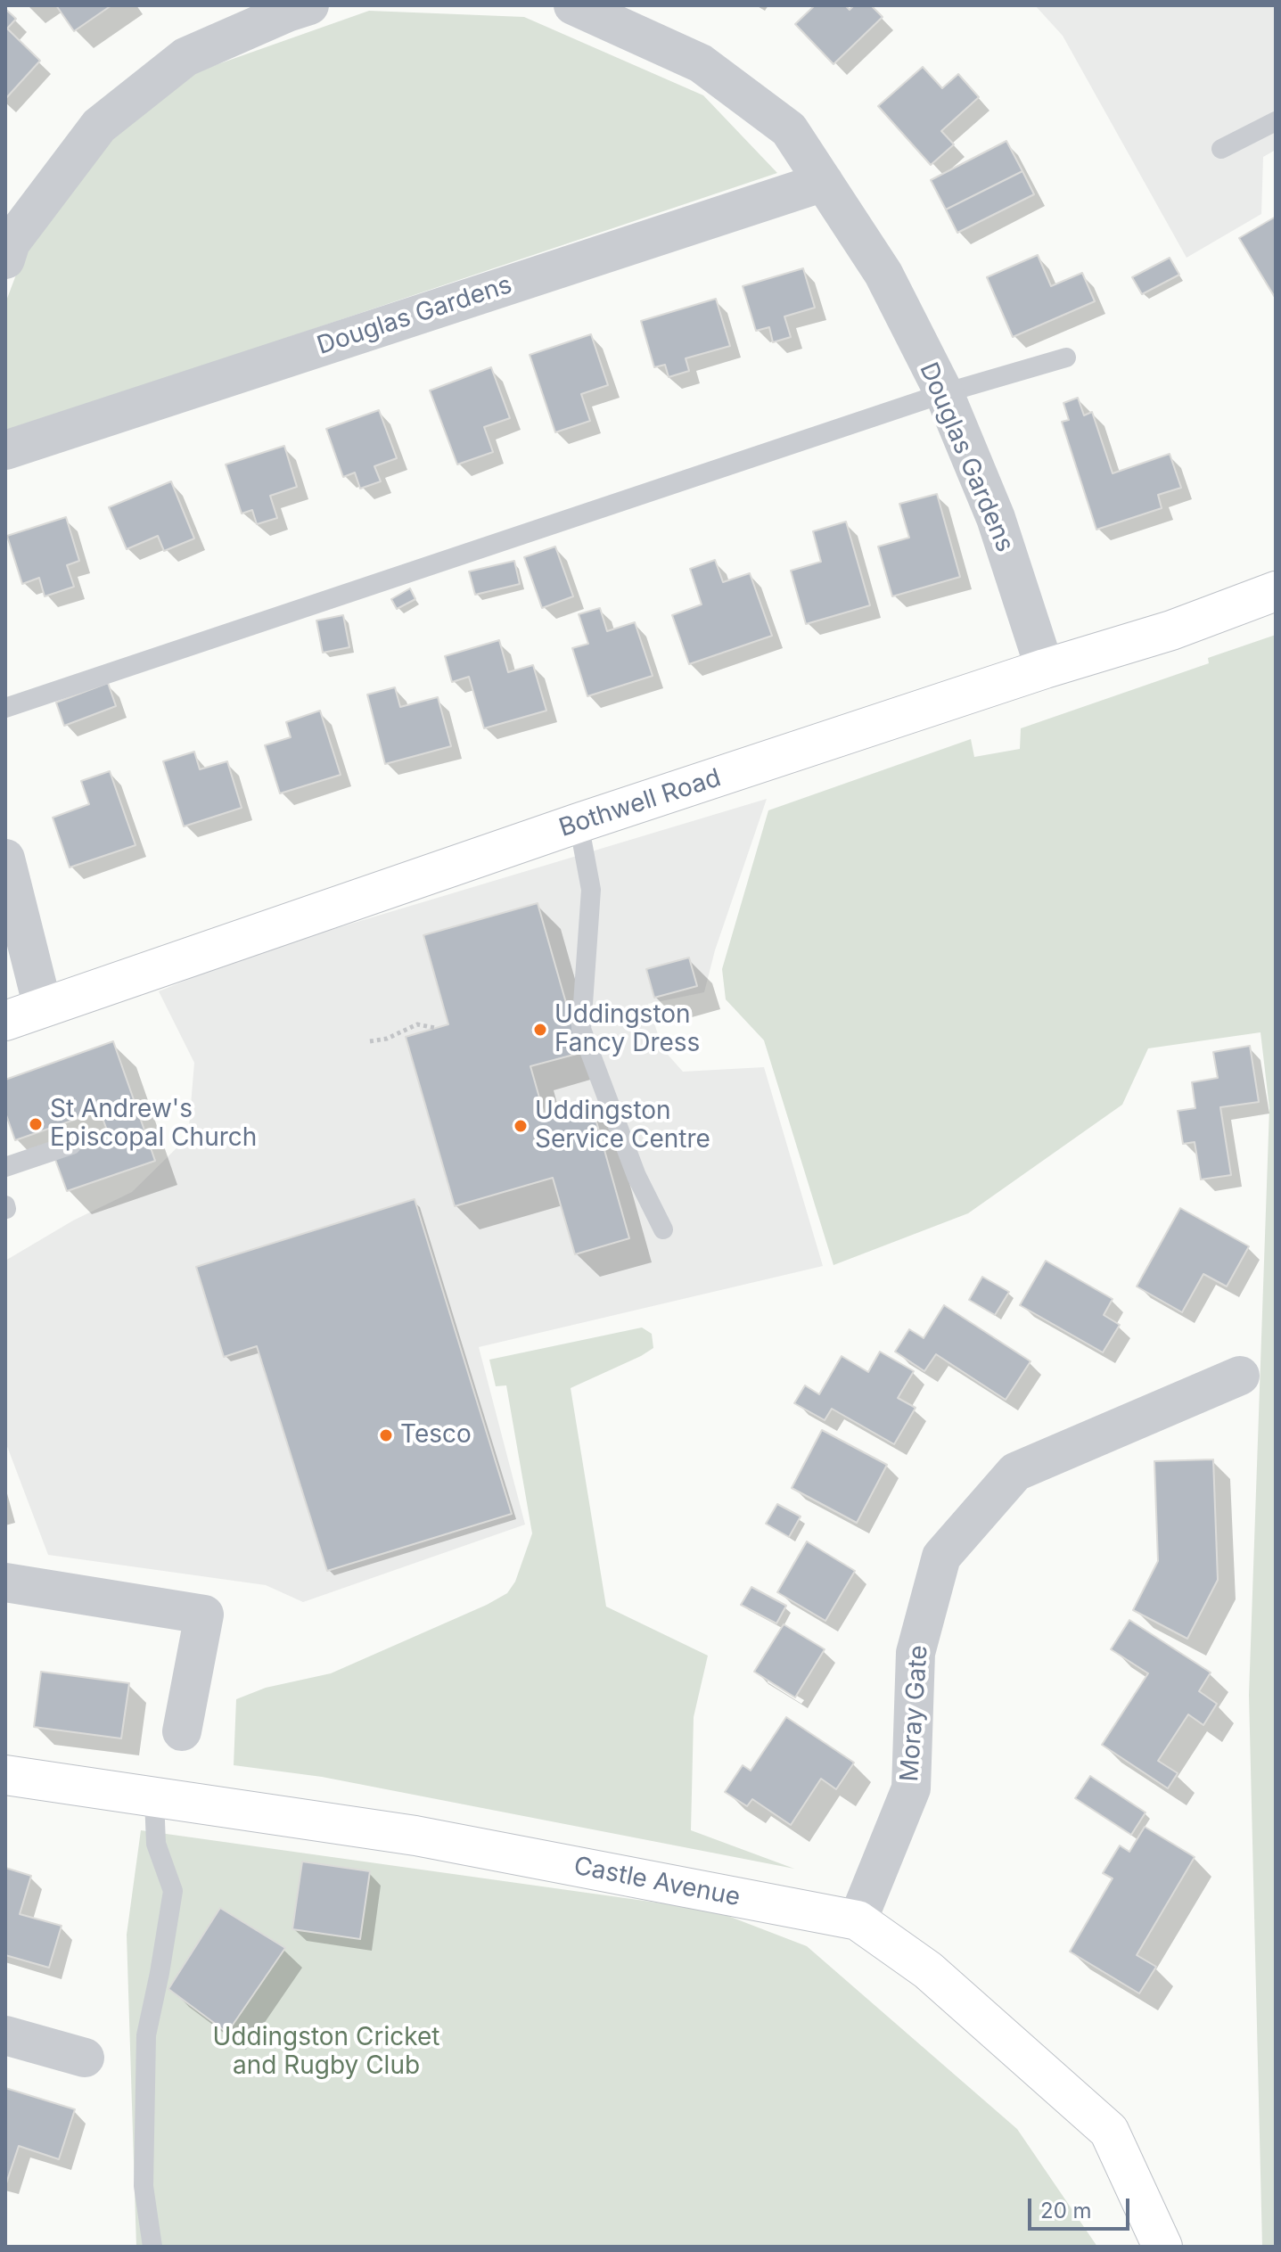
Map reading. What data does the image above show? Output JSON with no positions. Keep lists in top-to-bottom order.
{
  "streets": {
    "main road": ["Bothwell Road", "Castle Avenue"],
    "street": ["Douglas Gardens", "Moray Gate"]
  },
  "crossings": [
    ["Douglas Gardens", "Bothwell Road"],
    ["Moray Gate", "Castle Avenue"]
  ],
  "parks": ["Uddingston Cricket and Rugby Club"],
  "places": [
    "Uddingston Fancy Dress",
    "St Andrew's Episcopal Church",
    "Uddingston Service Centre",
    "Tesco"
  ],
  "scale_bar": "20 m"
}
